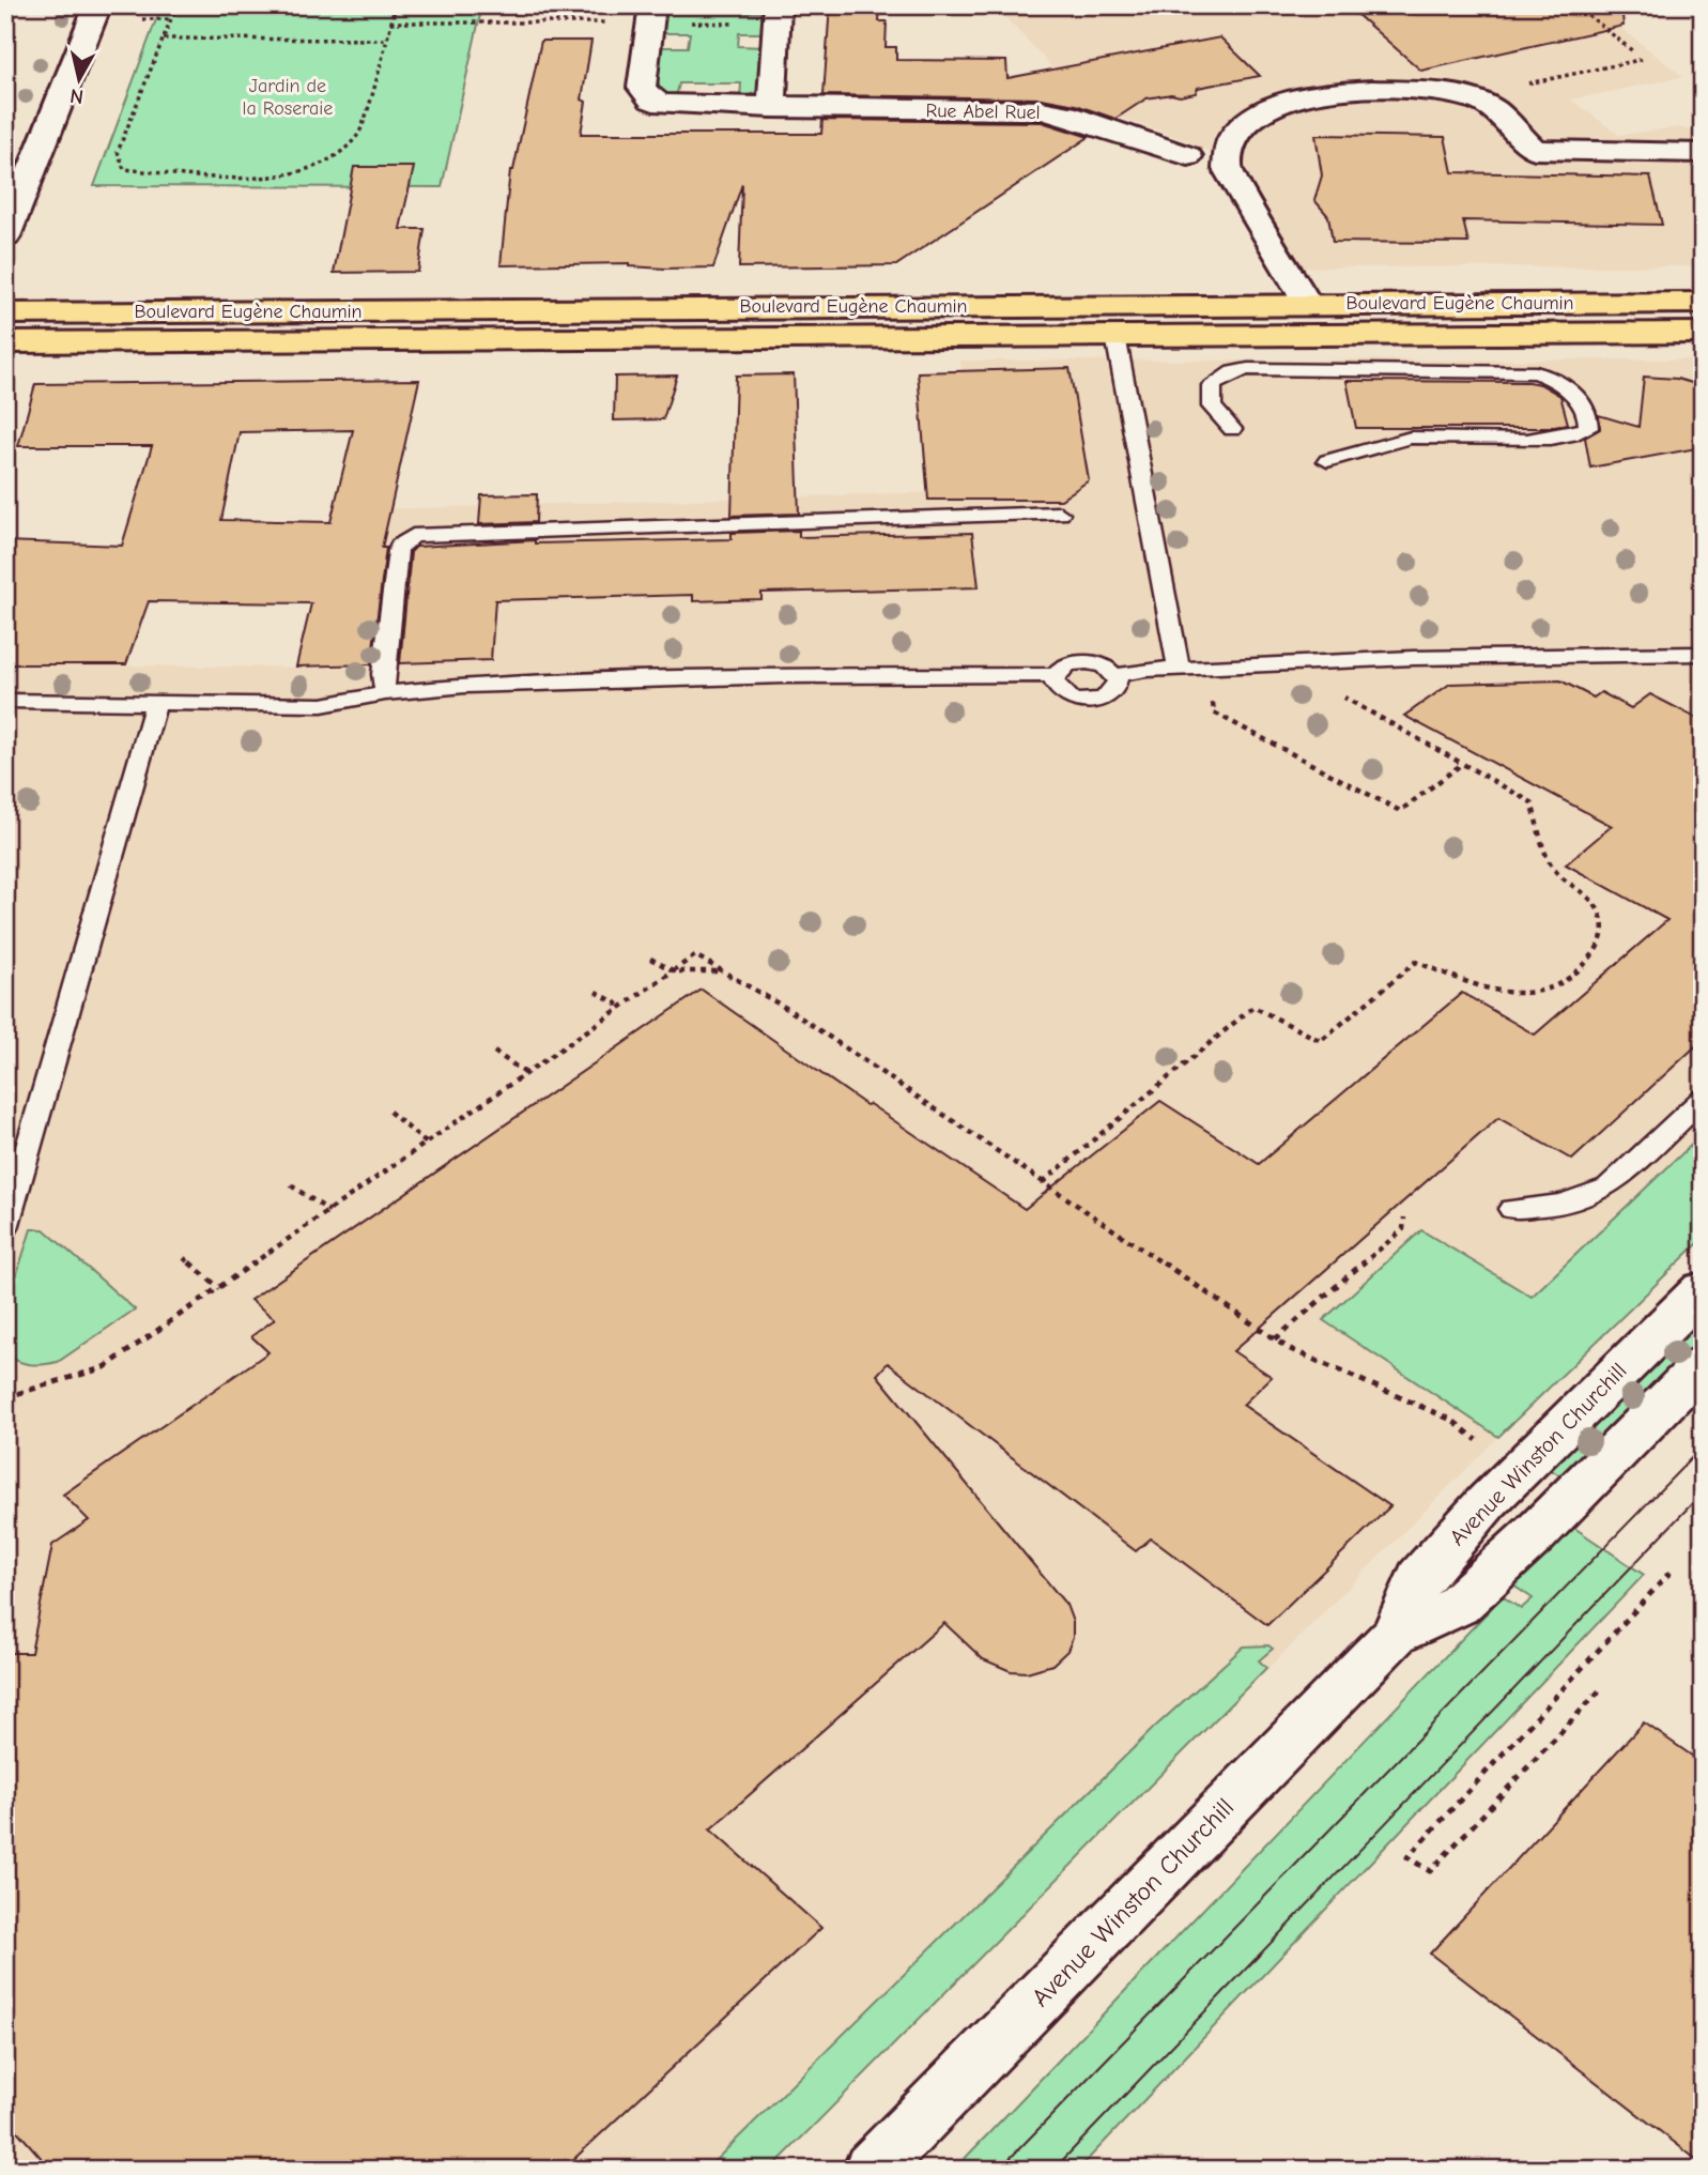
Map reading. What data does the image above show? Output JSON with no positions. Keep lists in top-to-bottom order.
{
  "streets": {
    "main road": ["Boulevard Eugène Chaumin"],
    "street": ["Rue Abel Ruel", "Avenue Winston Churchill"]
  },
  "parks": ["Jardin de la Roseraie"],
  "north": "bottom"
}
